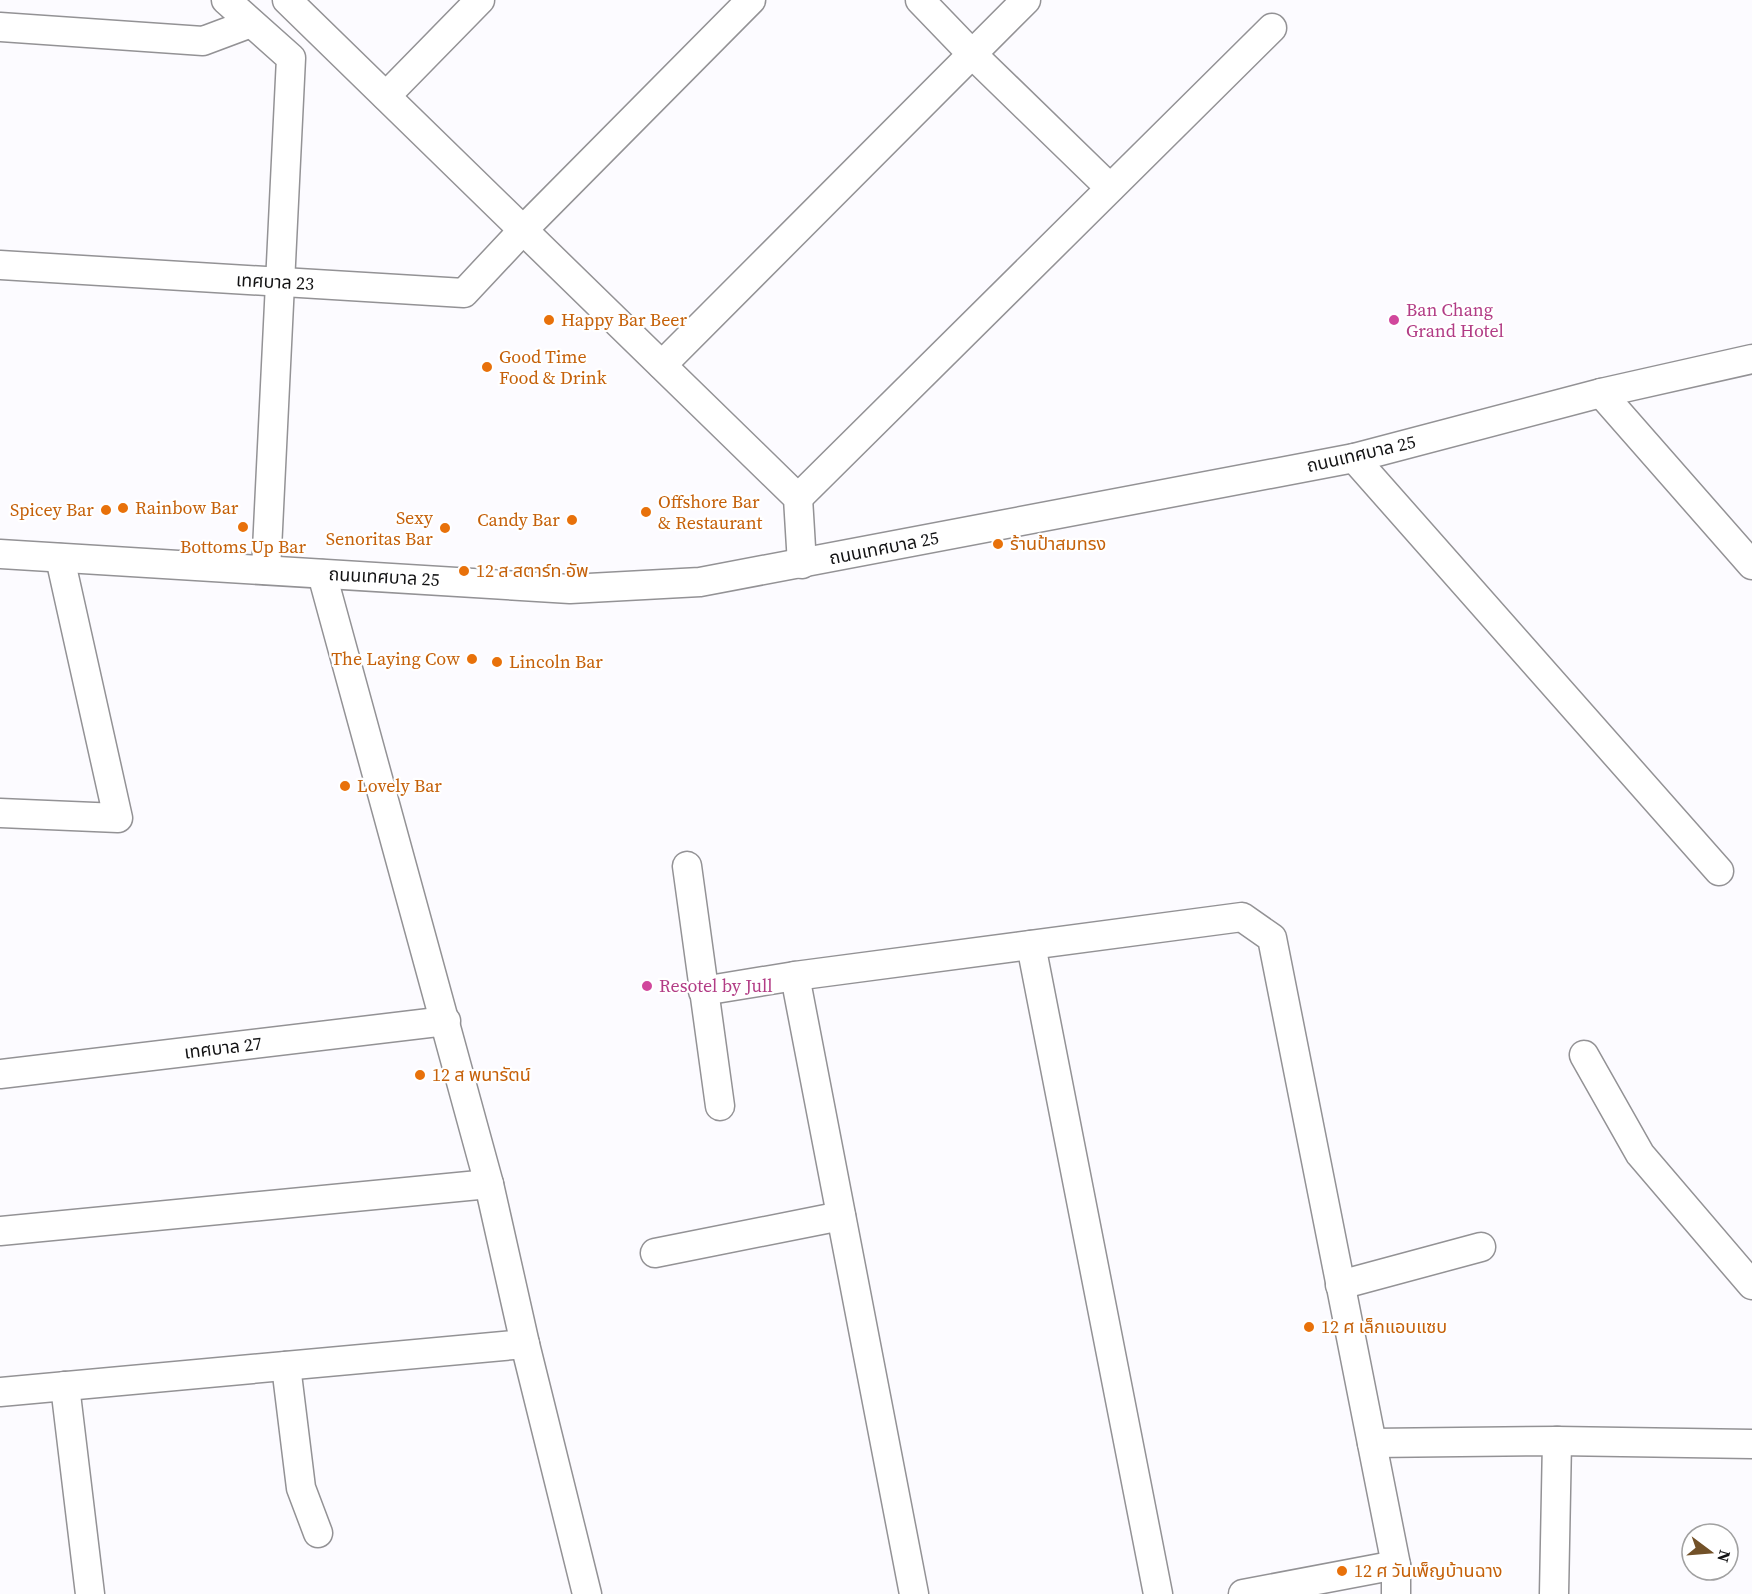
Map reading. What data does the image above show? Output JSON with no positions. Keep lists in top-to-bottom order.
{
  "streets": {
    "street": ["เทศบาล 23", "ถนนเทศบาล 25", "เทศบาล 27"]
  },
  "places": [
    "Happy Bar Beer",
    "Ban Chang Grand Hotel",
    "Good Time Food & Drink",
    "Rainbow Bar",
    "Spicey Bar",
    "Offshore Bar & Restaurant",
    "Candy Bar",
    "Bottoms Up Bar",
    "Sexy Senoritas Bar",
    "ร้านป้าสมทรง",
    "12 ส สตาร์ท อัพ",
    "The Laying Cow",
    "Lincoln Bar",
    "Lovely Bar",
    "Resotel by Jull",
    "12 ส พนารัตน์",
    "12 ศ เล็กแอบแซบ",
    "12 ศ วันเพ็ญบ้านฉาง"
  ],
  "north": "right"
}
